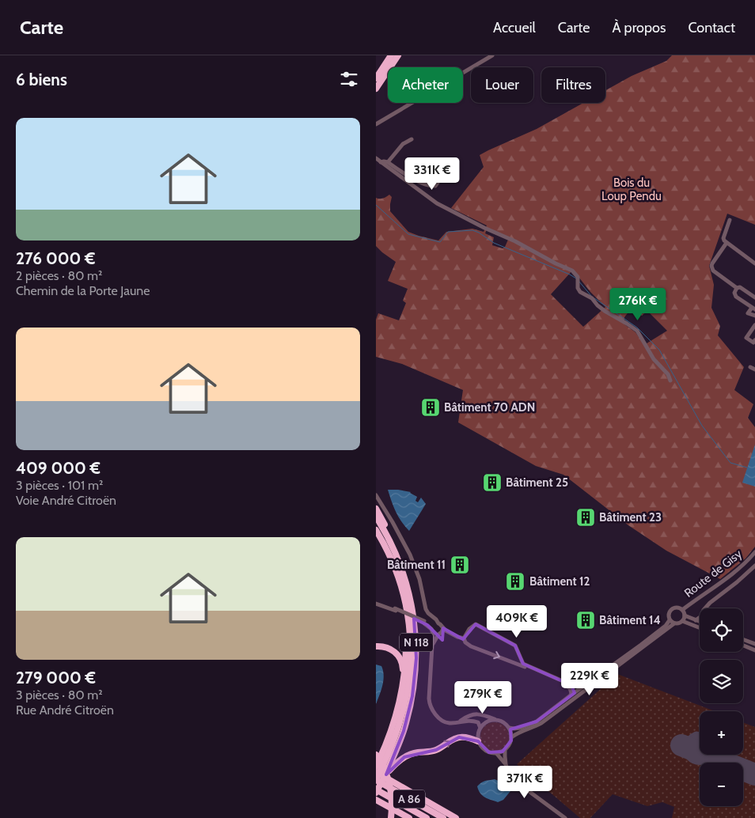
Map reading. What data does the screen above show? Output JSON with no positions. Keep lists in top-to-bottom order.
{
  "streets": {
    "highway": ["N 118", "A 86"],
    "street": ["Route de Gisy"]
  },
  "crossings": [
    ["N 118", "A 86"]
  ],
  "parks": ["Bois du Loup Pendu"],
  "places": {
    "building": [
      "Bâtiment 70 ADN",
      "Bâtiment 25",
      "Bâtiment 23",
      "Bâtiment 11",
      "Bâtiment 12",
      "Bâtiment 14"
    ]
  },
  "page": {
    "header": "Carte",
    "nav": [
      "Accueil",
      "Carte",
      "À propos",
      "Contact"
    ],
    "heading": "6 biens",
    "chip": ["Acheter", "Louer", "Filtres"],
    "list": [
      {
        "name": "276 000 €",
        "note": "2 pièces · 80 m² · Chemin de la Porte Jaune"
      },
      {
        "name": "409 000 €",
        "note": "3 pièces · 101 m² · Voie André Citroën"
      },
      {
        "name": "279 000 €",
        "note": "3 pièces · 80 m² · Rue André Citroën"
      }
    ],
    "price": [
      "331K €",
      "276K €",
      "409K €",
      "229K €",
      "279K €",
      "371K €"
    ],
    "map_buttons": ["+", "−"]
  }
}
